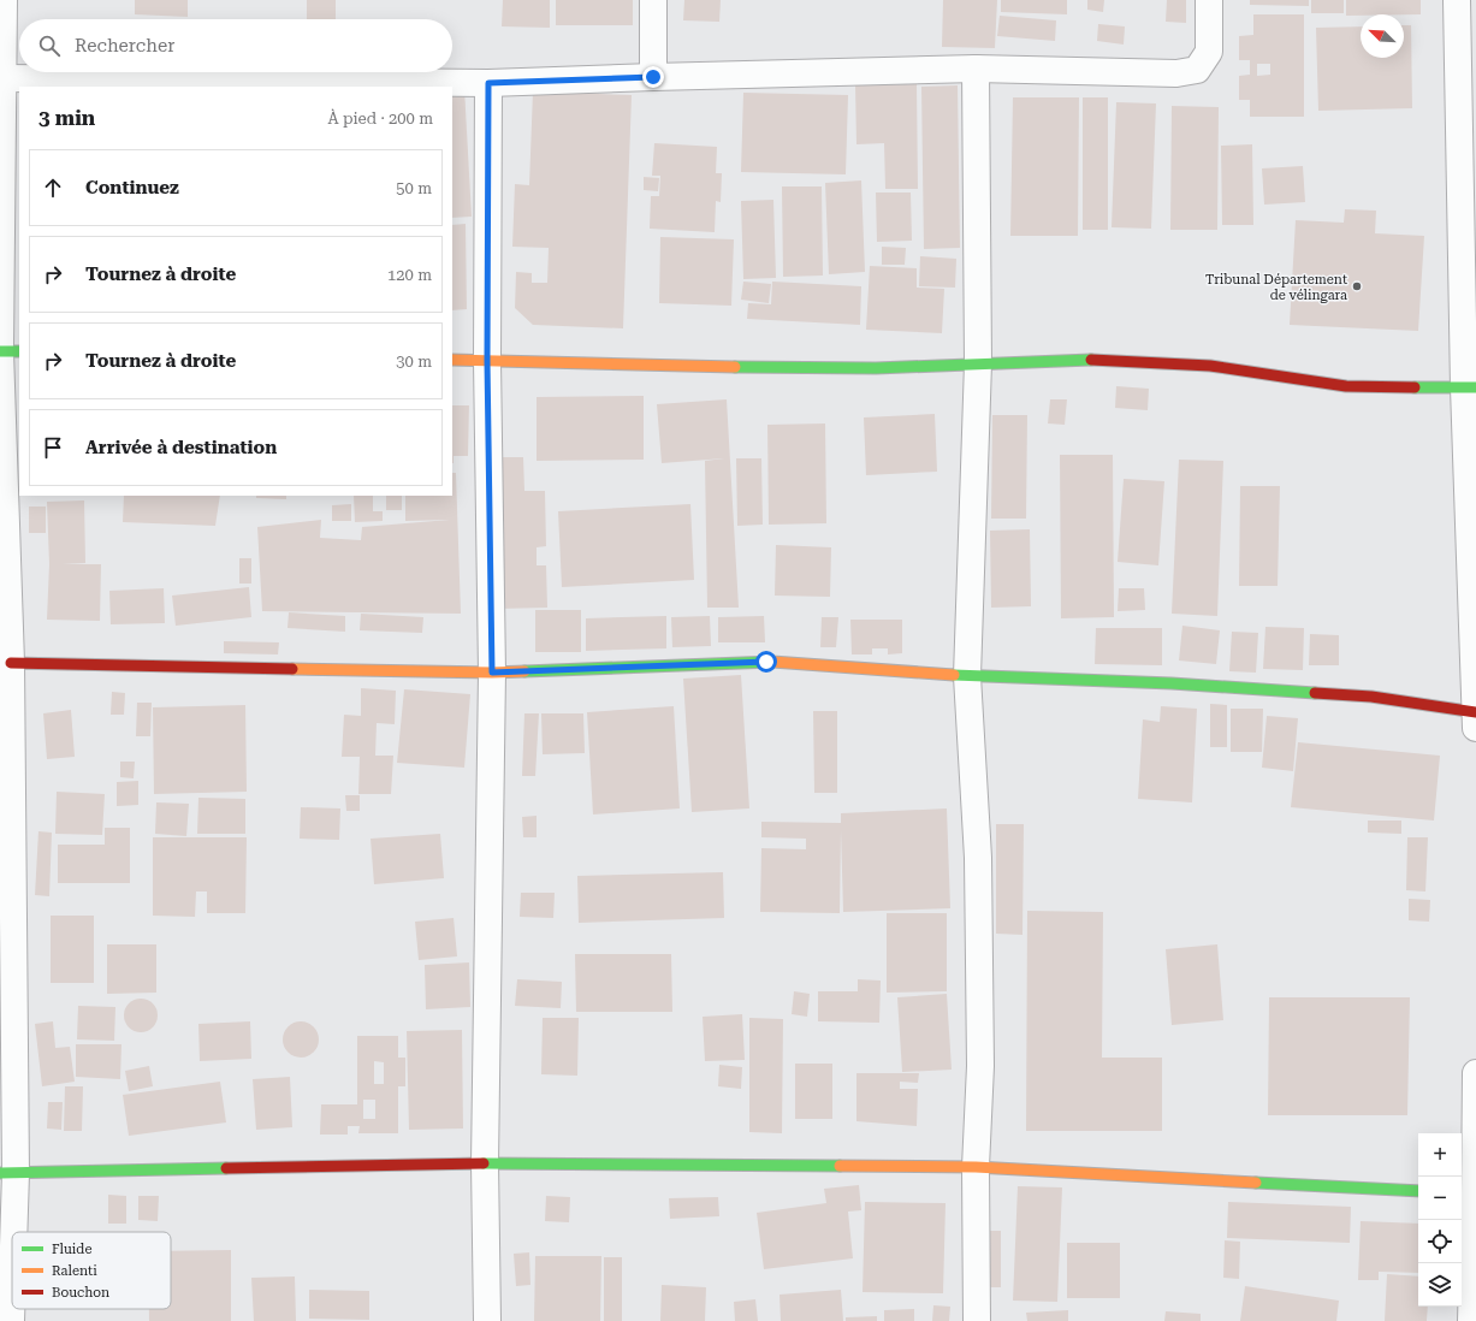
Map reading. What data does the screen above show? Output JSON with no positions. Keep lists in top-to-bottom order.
{
  "places": ["Tribunal Département de vélingara"],
  "legend": ["Fluide", "Ralenti", "Bouchon"],
  "north": "top left",
  "page": {
    "search": "Rechercher",
    "heading": ["3 min", "À pied · 200 m"],
    "list": [
      ["Continuez", "50 m"],
      ["Tournez à droite", "120 m"],
      ["Tournez à droite", "30 m"],
      "Arrivée à destination"
    ],
    "map_buttons": ["+", "−"]
  }
}
